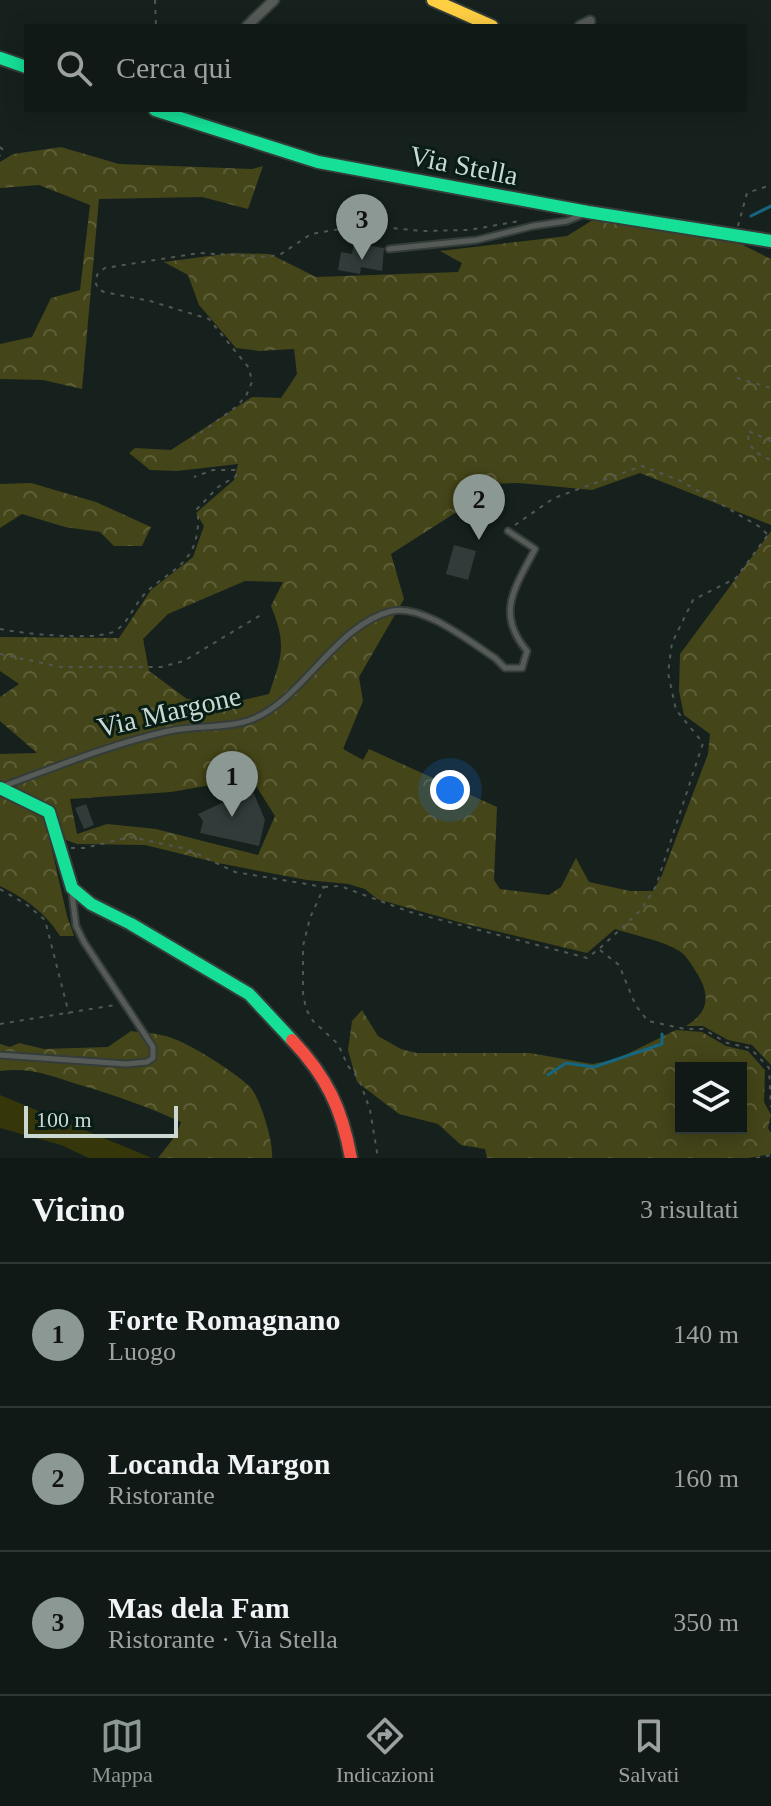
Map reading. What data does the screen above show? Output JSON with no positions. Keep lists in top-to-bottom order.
{
  "streets": {
    "main road": ["Via Stella", "Via Margone"]
  },
  "scale_bar": "100 m",
  "page": {
    "search": "Cerca qui",
    "pins": ["3", "2", "1"],
    "scale": "100 m",
    "heading": ["Vicino", "3 risultati"],
    "list": [
      {
        "mark": "1",
        "name": "Forte Romagnano",
        "note": "Luogo",
        "value": "140 m"
      },
      {
        "mark": "2",
        "name": "Locanda Margon",
        "note": "Ristorante",
        "value": "160 m"
      },
      {
        "mark": "3",
        "name": "Mas dela Fam",
        "note": "Ristorante · Via Stella",
        "value": "350 m"
      }
    ],
    "nav": ["Mappa", "Indicazioni", "Salvati"]
  }
}
